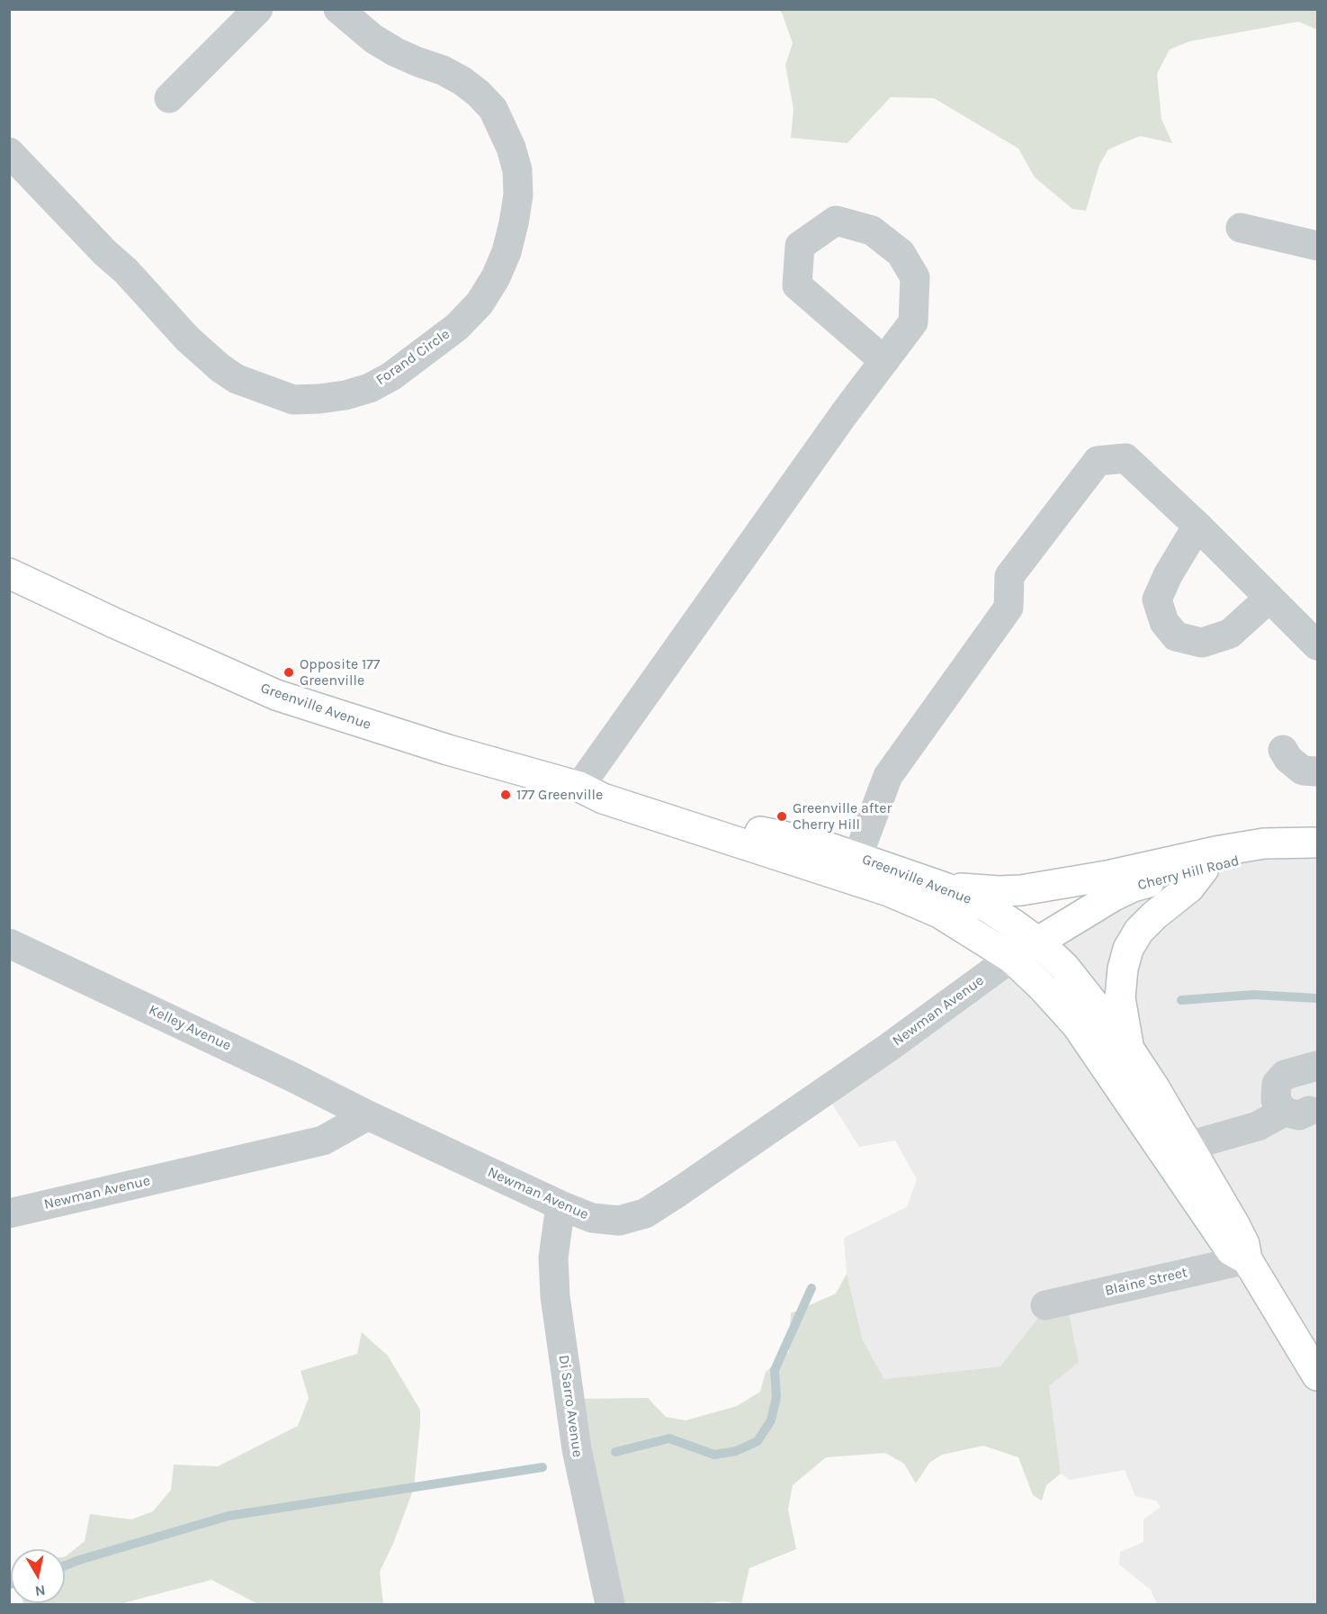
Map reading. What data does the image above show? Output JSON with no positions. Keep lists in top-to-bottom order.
{
  "streets": {
    "main road": ["Greenville Avenue", "Cherry Hill Road"],
    "street": [
      "Forand Circle",
      "Newman Avenue",
      "Kelley Avenue",
      "Blaine Street",
      "Di Sarro Avenue"
    ]
  },
  "crossings": [
    ["Greenville Avenue", "Cherry Hill Road"],
    ["Greenville Avenue", "Newman Avenue"],
    ["Greenville Avenue", "Blaine Street"],
    ["Cherry Hill Road", "Newman Avenue"],
    ["Newman Avenue", "Kelley Avenue"],
    ["Newman Avenue", "Di Sarro Avenue"]
  ],
  "places": ["Opposite 177 Greenville", "177 Greenville", "Greenville after Cherry Hill"],
  "north": "bottom"
}
